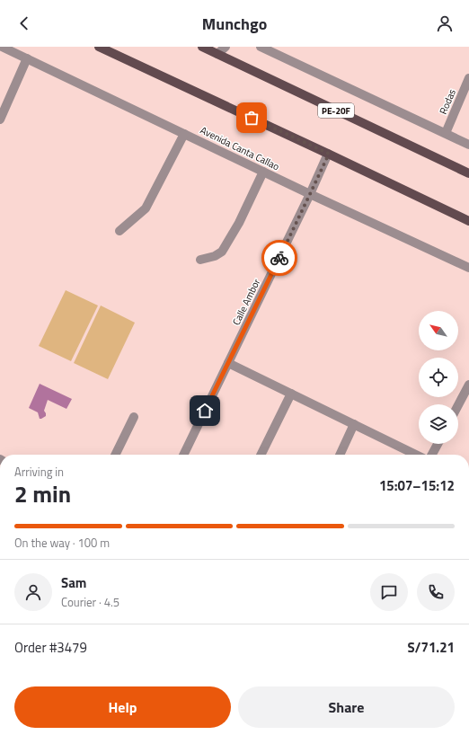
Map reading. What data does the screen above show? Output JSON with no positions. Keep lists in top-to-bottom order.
{
  "streets": {
    "main road": ["PE-20F"],
    "street": ["Rodas", "Avenida Canta Callao", "Calle Ambor"]
  },
  "crossings": [
    ["Avenida Canta Callao", "Calle Ambor"]
  ],
  "north": "top left",
  "page": {
    "header": "Munchgo",
    "heading": ["2 min", "Arriving in", "15:07–15:12"],
    "panel": [
      "Sam",
      "Courier · 4.5",
      "Order #3479",
      "S/71.21"
    ],
    "bar": "On the way · 100 m",
    "buttons": ["Help", "Share"]
  }
}
